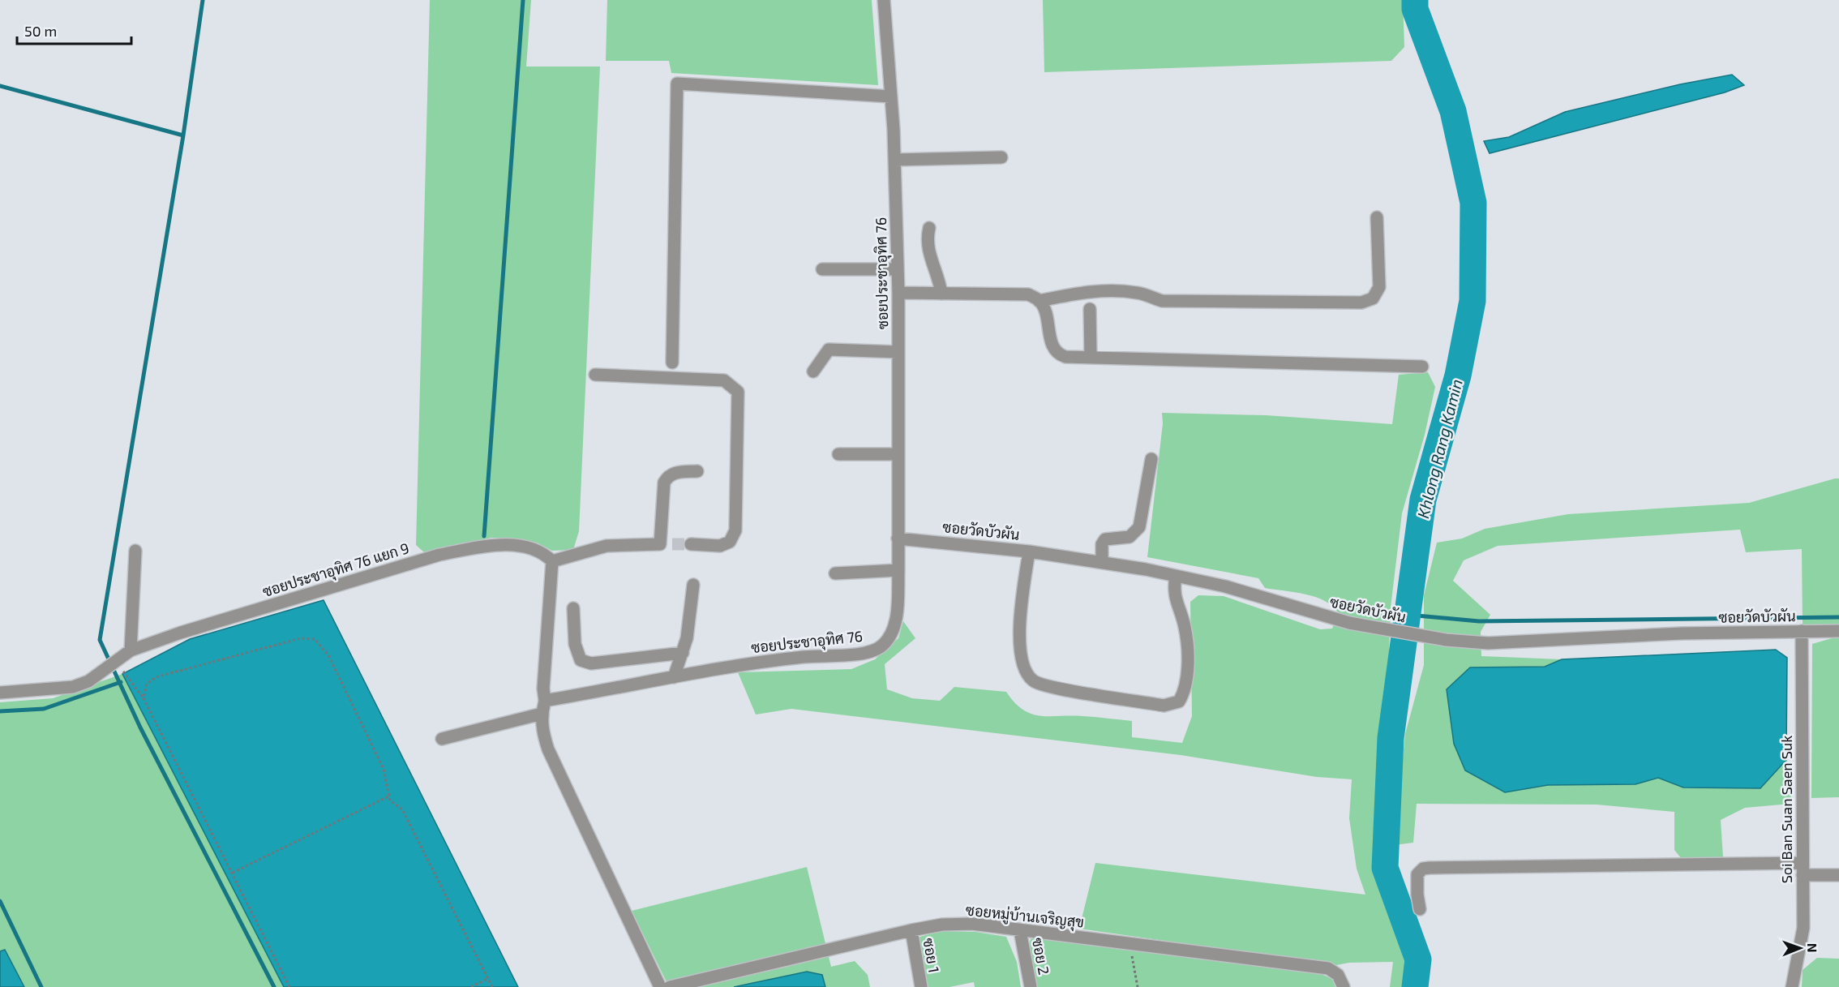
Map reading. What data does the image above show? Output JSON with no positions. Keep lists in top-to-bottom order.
{
  "streets": {
    "street": [
      "ซอยประชาอุทิศ 76",
      "ซอยวัดบัวผัน",
      "ซอยประชาอุทิศ 76 แยก 9",
      "Soi Ban Suan Saen Suk",
      "ซอยหมู่บ้านเจริญสุข",
      "ซอย 1",
      "ซอย 2"
    ]
  },
  "crossings": [
    ["ซอยประชาอุทิศ 76", "ซอยวัดบัวผัน"],
    ["ซอยวัดบัวผัน", "Soi Ban Suan Saen Suk"],
    ["ซอยหมู่บ้านเจริญสุข", "ซอย 1"],
    ["ซอยหมู่บ้านเจริญสุข", "ซอย 2"]
  ],
  "water": ["Khlong Rang Kamin"],
  "scale_bar": "50 m",
  "north": "right"
}
